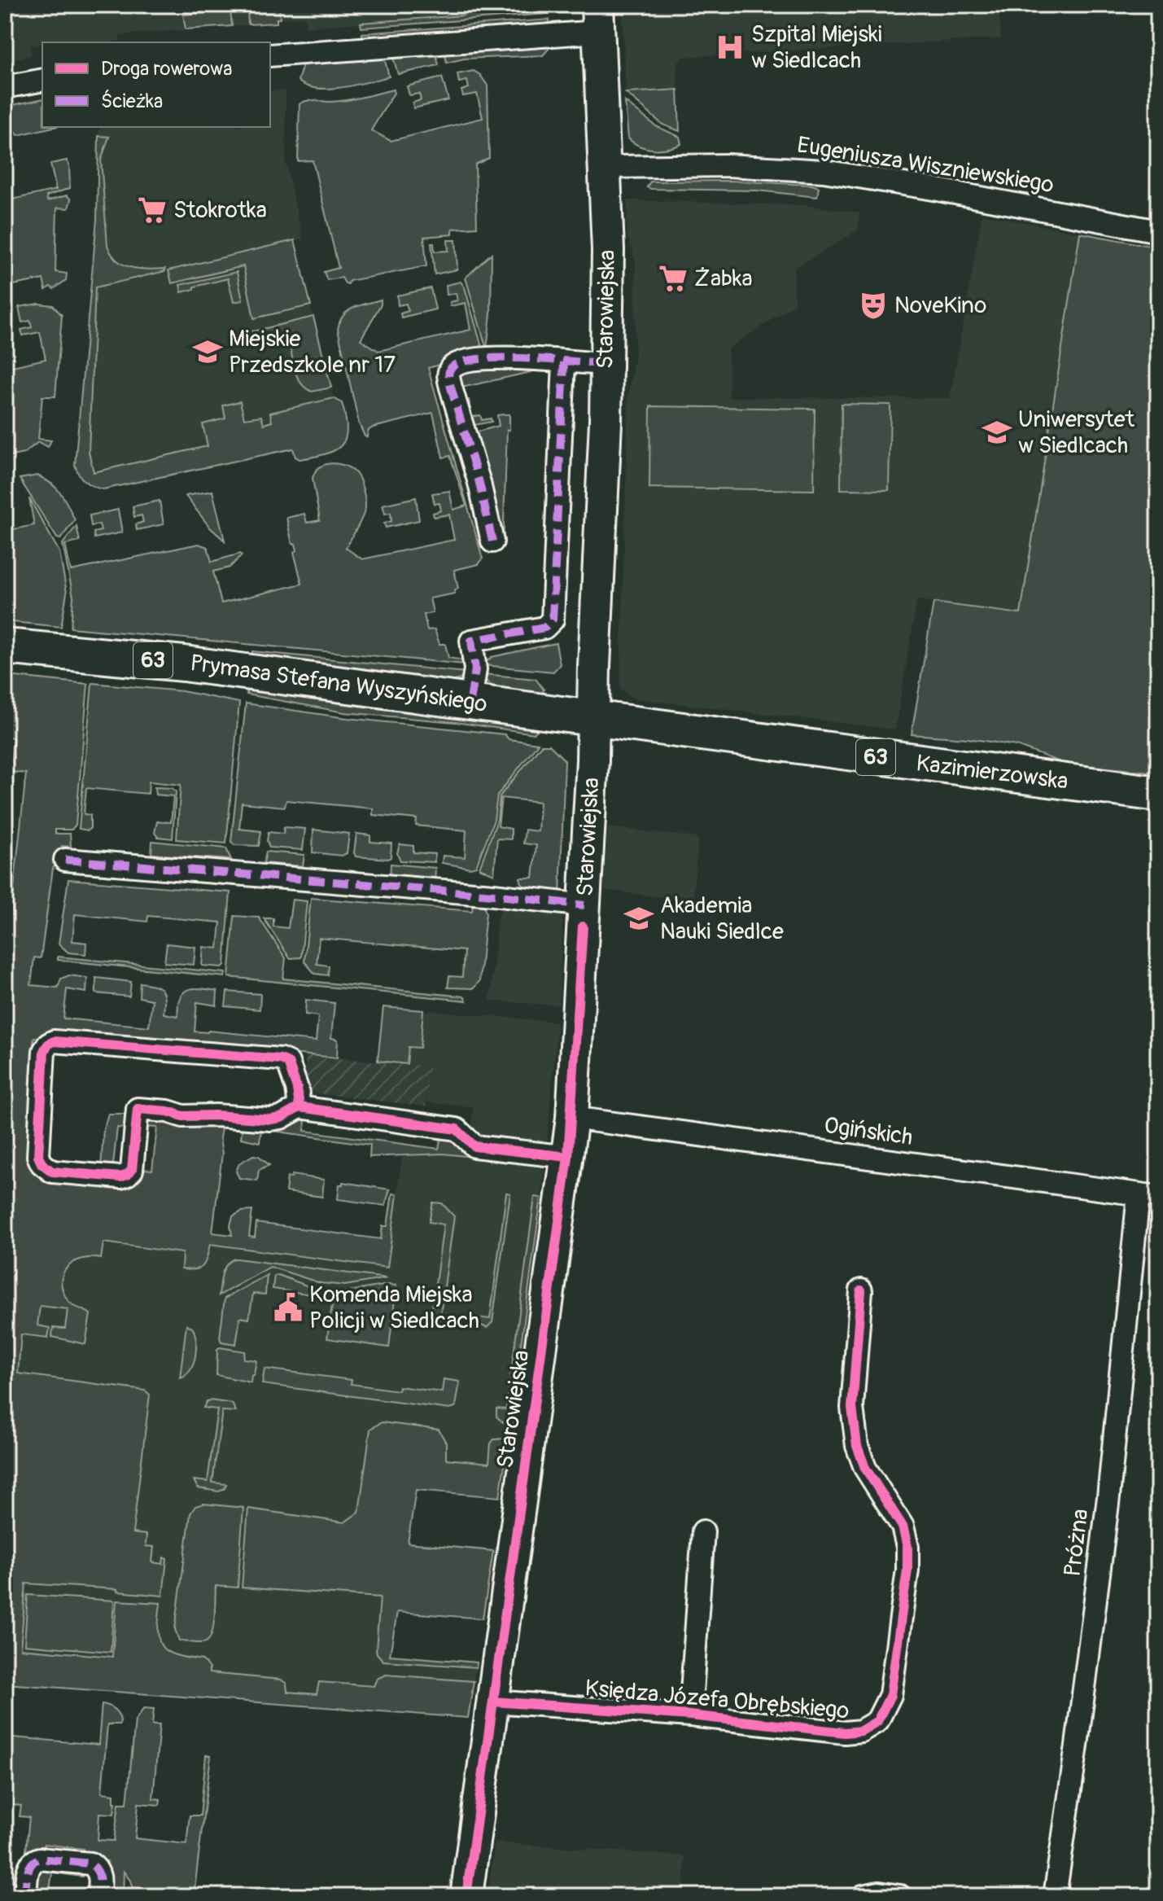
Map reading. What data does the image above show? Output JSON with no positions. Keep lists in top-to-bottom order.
{
  "streets": {
    "main road": [
      "Starowiejska",
      "63",
      "Prymasa Stefana Wyszyńskiego",
      "Kazimierzowska"
    ],
    "street": [
      "Eugeniusza Wiszniewskiego",
      "Ogińskich",
      "Próżna",
      "Księdza Józefa Obrębskiego"
    ]
  },
  "crossings": [
    ["Eugeniusza Wiszniewskiego", "Starowiejska"],
    ["Starowiejska", "Prymasa Stefana Wyszyńskiego"],
    ["Starowiejska", "Kazimierzowska"],
    ["Starowiejska", "Ogińskich"],
    ["Starowiejska", "Księdza Józefa Obrębskiego"],
    ["Prymasa Stefana Wyszyńskiego", "Kazimierzowska"],
    ["Ogińskich", "Próżna"]
  ],
  "places": {
    "hospital": ["Szpital Miejski w Siedlcach"],
    "supermarket": ["Stokrotka", "Żabka"],
    "theatre": ["NoveKino"],
    "school or university": ["Miejskie Przedszkole nr 17", "Uniwersytet w Siedlcach", "Akademia Nauki Siedlce"],
    "public building": ["Komenda Miejska Policji w Siedlcach"]
  },
  "legend": ["Droga rowerowa", "Ścieżka"]
}
